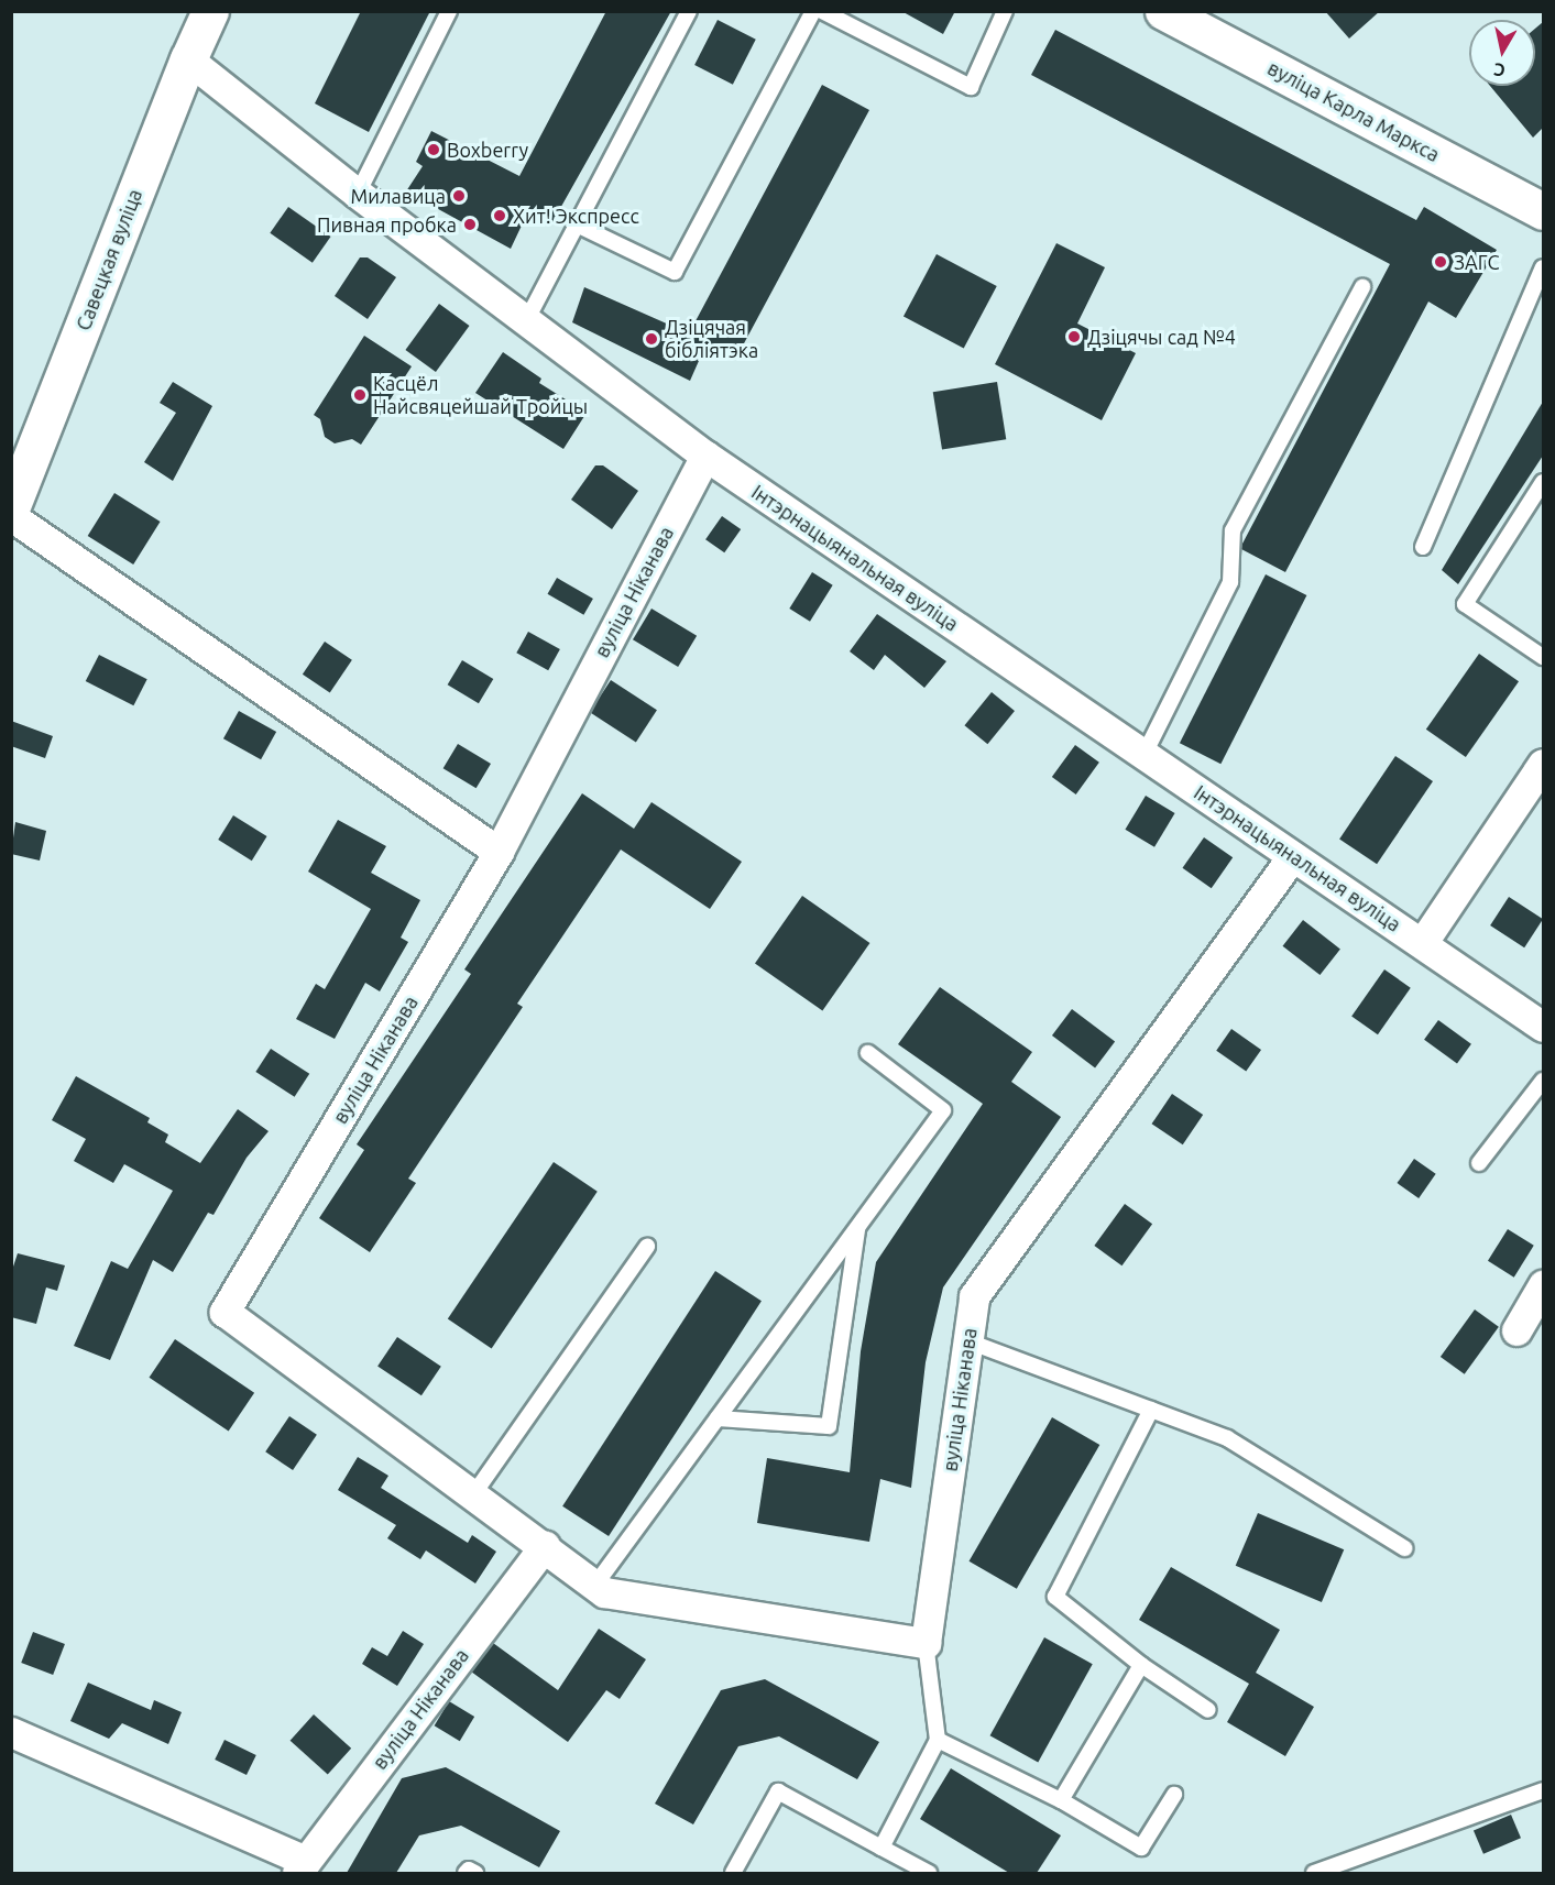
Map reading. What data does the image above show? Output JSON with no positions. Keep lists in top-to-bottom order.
{
  "streets": {
    "main road": ["вуліца Карла Маркса", "Савецкая вуліца"],
    "street": ["Інтэрнацыянальная вуліца", "вуліца Ніканава"]
  },
  "crossings": [
    ["Савецкая вуліца", "Інтэрнацыянальная вуліца"],
    ["Інтэрнацыянальная вуліца", "вуліца Ніканава"]
  ],
  "places": [
    "Boxberry",
    "Милавица",
    "Хит! Экспресс",
    "Пивная пробка",
    "ЗАГС",
    "Дзіцячы сад №4",
    "Дзіцячая бібліятэка",
    "Касцёл Найсвяцейшай Тройцы"
  ],
  "north": "bottom"
}
